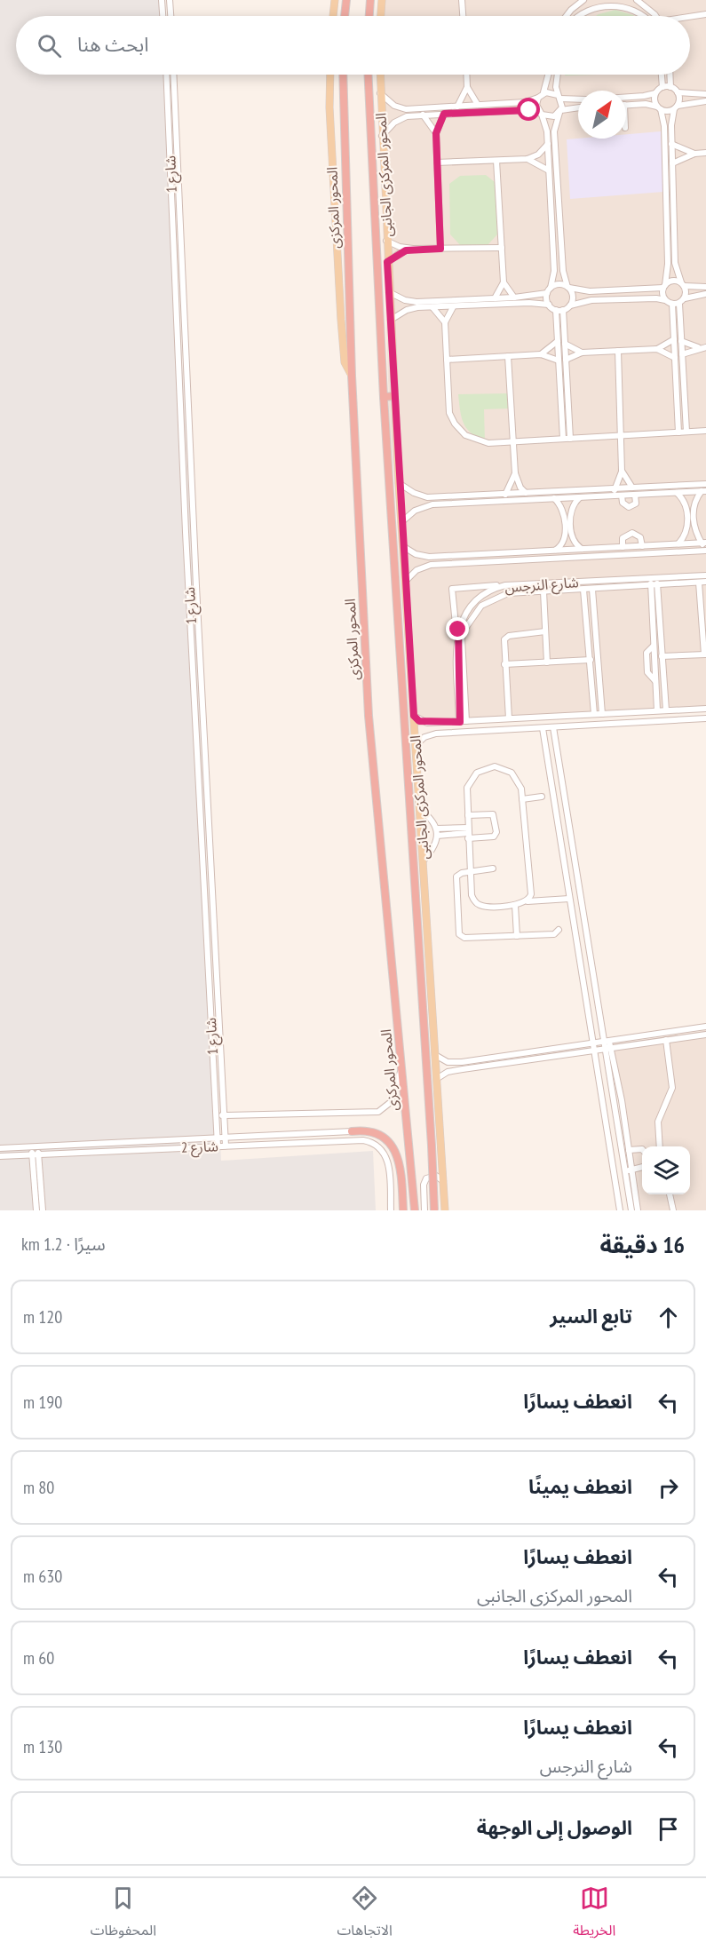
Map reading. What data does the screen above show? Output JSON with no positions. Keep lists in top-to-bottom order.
{
  "streets": {
    "highway": ["المحور المركزى"],
    "main road": ["المحور المركزى الجانبى"],
    "street": ["شارع 1", "شارع النرجس", "شارع 2"]
  },
  "crossings": [
    ["شارع 1", "شارع 2"]
  ],
  "north": "top right",
  "page": {
    "search": "ابحث هنا",
    "heading": ["16 دقيقة", "سيرًا · 1.2 km"],
    "list": [
      ["تابع السير", "120 m"],
      ["انعطف يسارًا", "190 m"],
      ["انعطف يمينًا", "80 m"],
      ["انعطف يسارًا", "المحور المركزى الجانبى", "630 m"],
      ["انعطف يسارًا", "60 m"],
      ["انعطف يسارًا", "شارع النرجس", "130 m"],
      "الوصول إلى الوجهة"
    ],
    "nav": ["الخريطة", "الاتجاهات", "المحفوظات"]
  }
}
